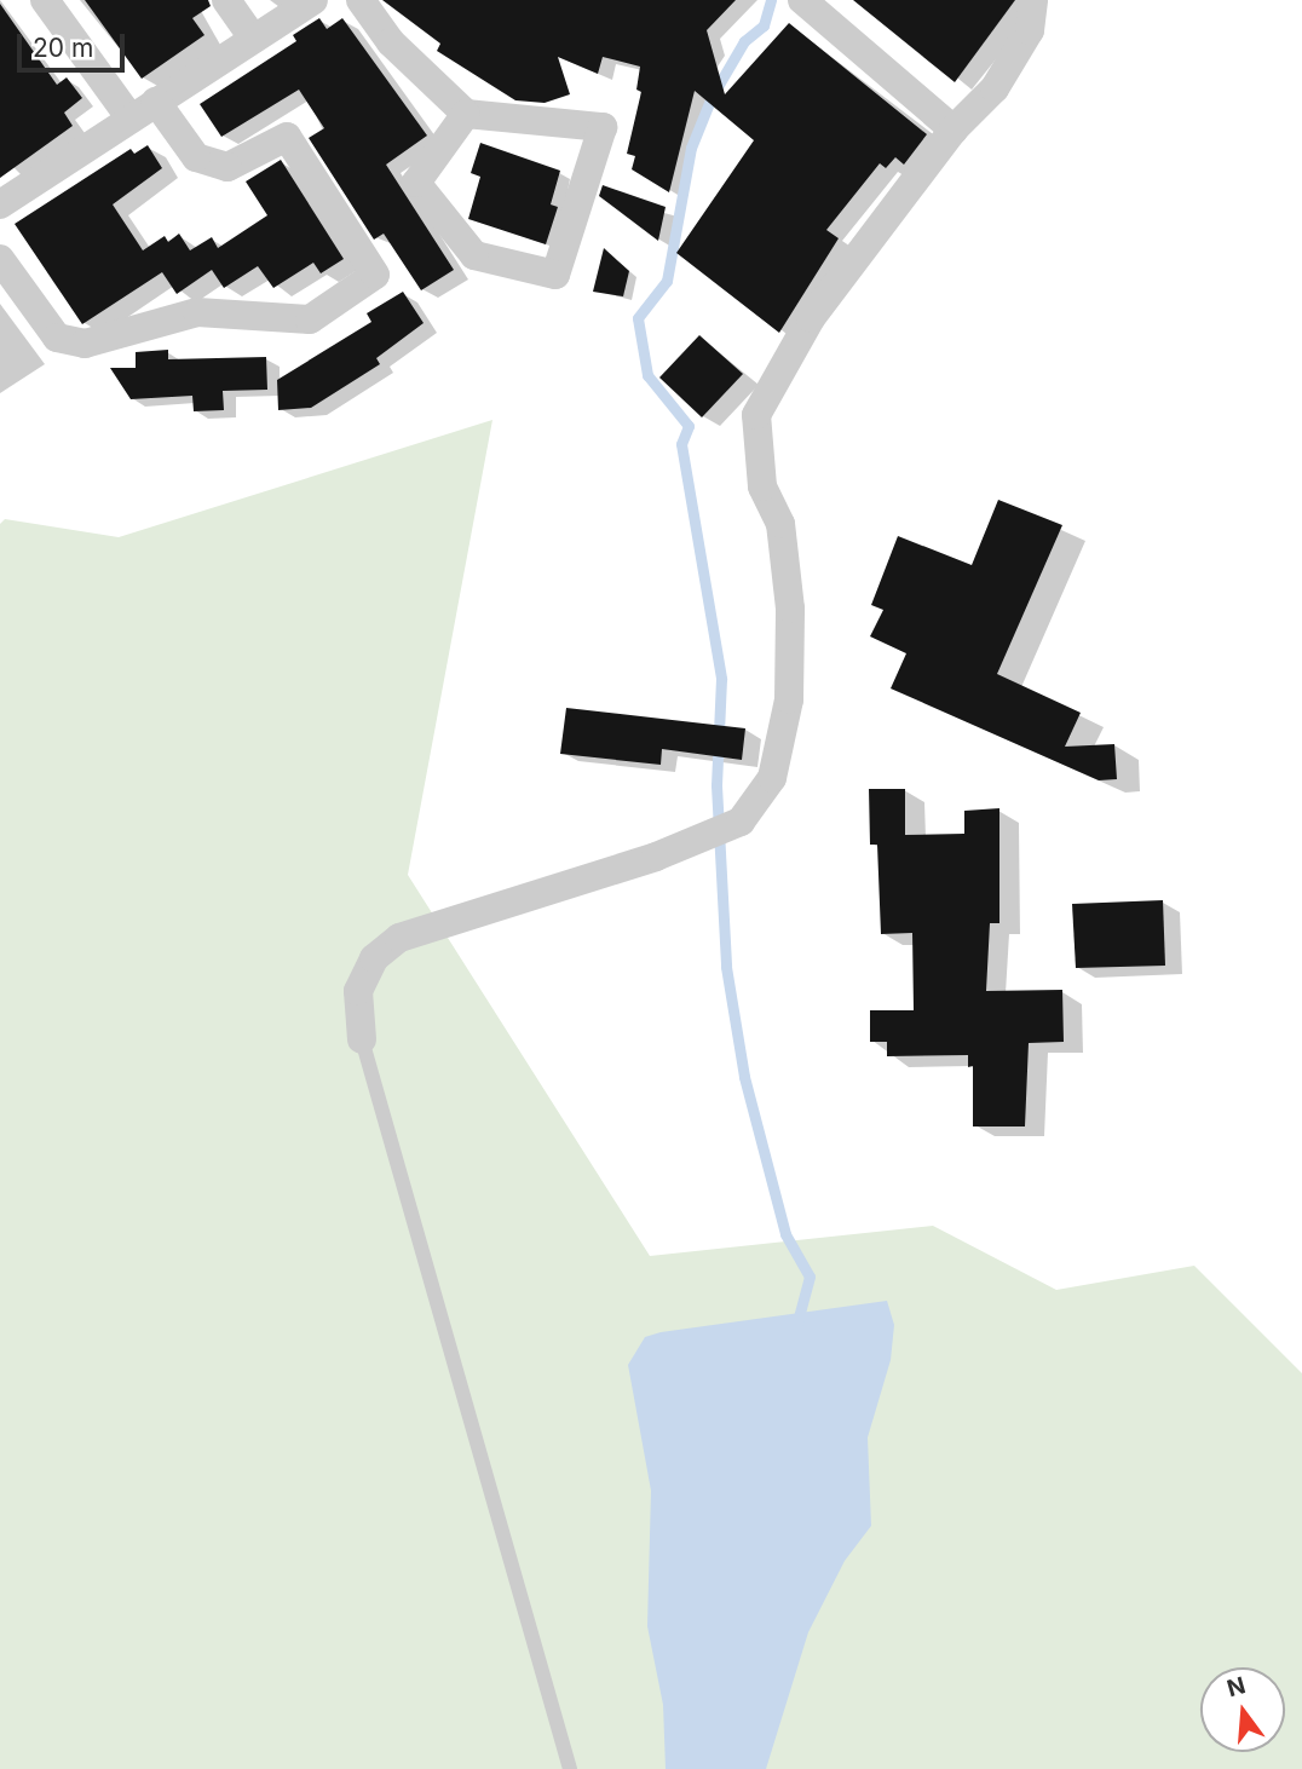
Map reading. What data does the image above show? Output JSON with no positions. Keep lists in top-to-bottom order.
{
  "scale_bar": "20 m",
  "north": "top"
}
